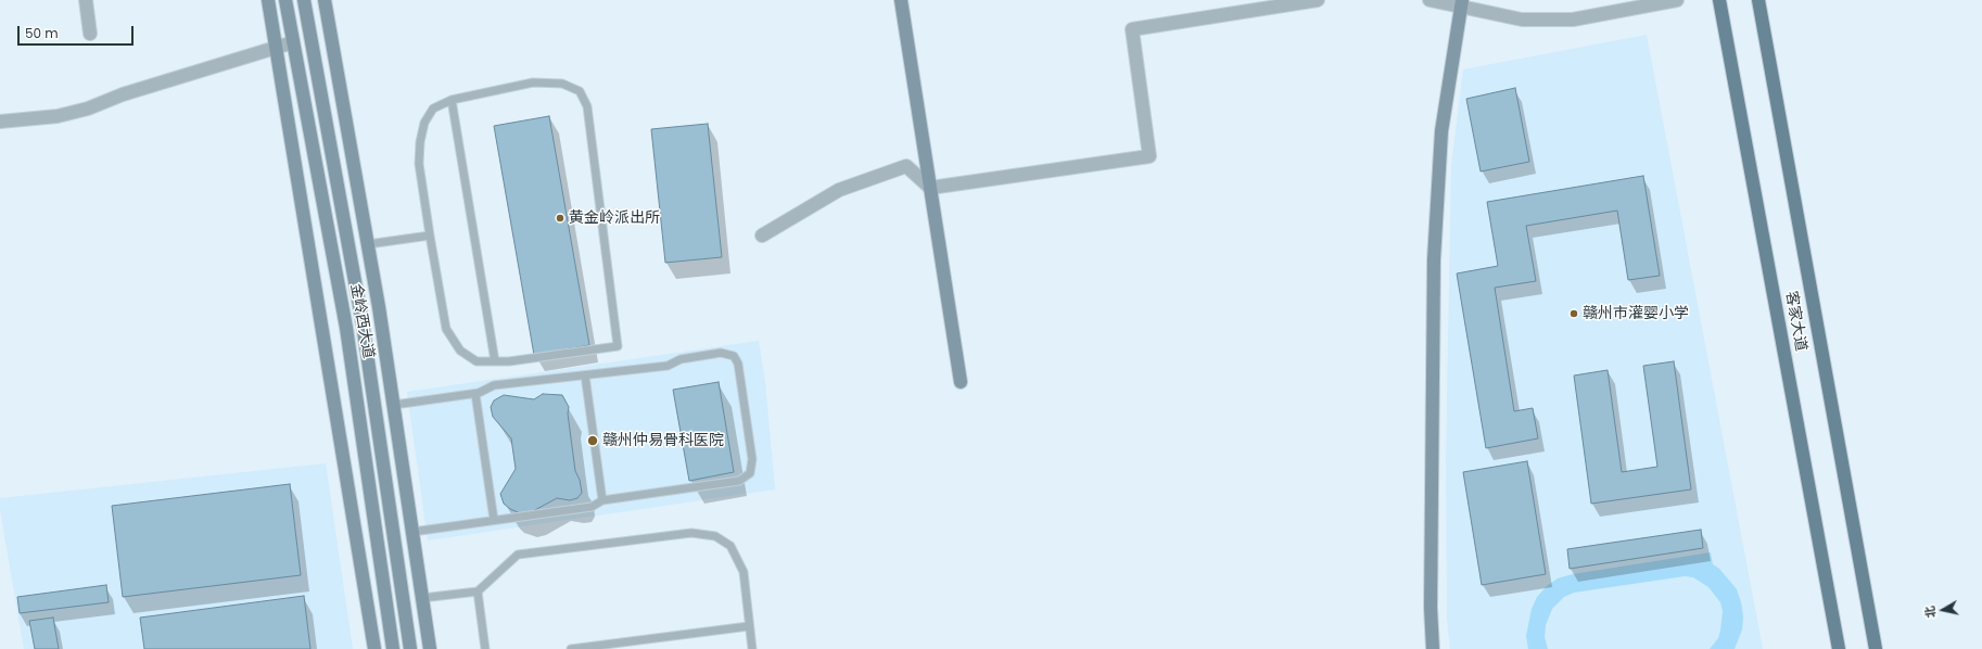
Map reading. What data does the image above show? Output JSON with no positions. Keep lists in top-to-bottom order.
{
  "streets": {
    "main road": ["客家大道"],
    "street": ["金岭西大道"]
  },
  "places": ["黄金岭派出所", "赣州市灌婴小学", "赣州仲易骨科医院"],
  "scale_bar": "50 m",
  "north": "left"
}
